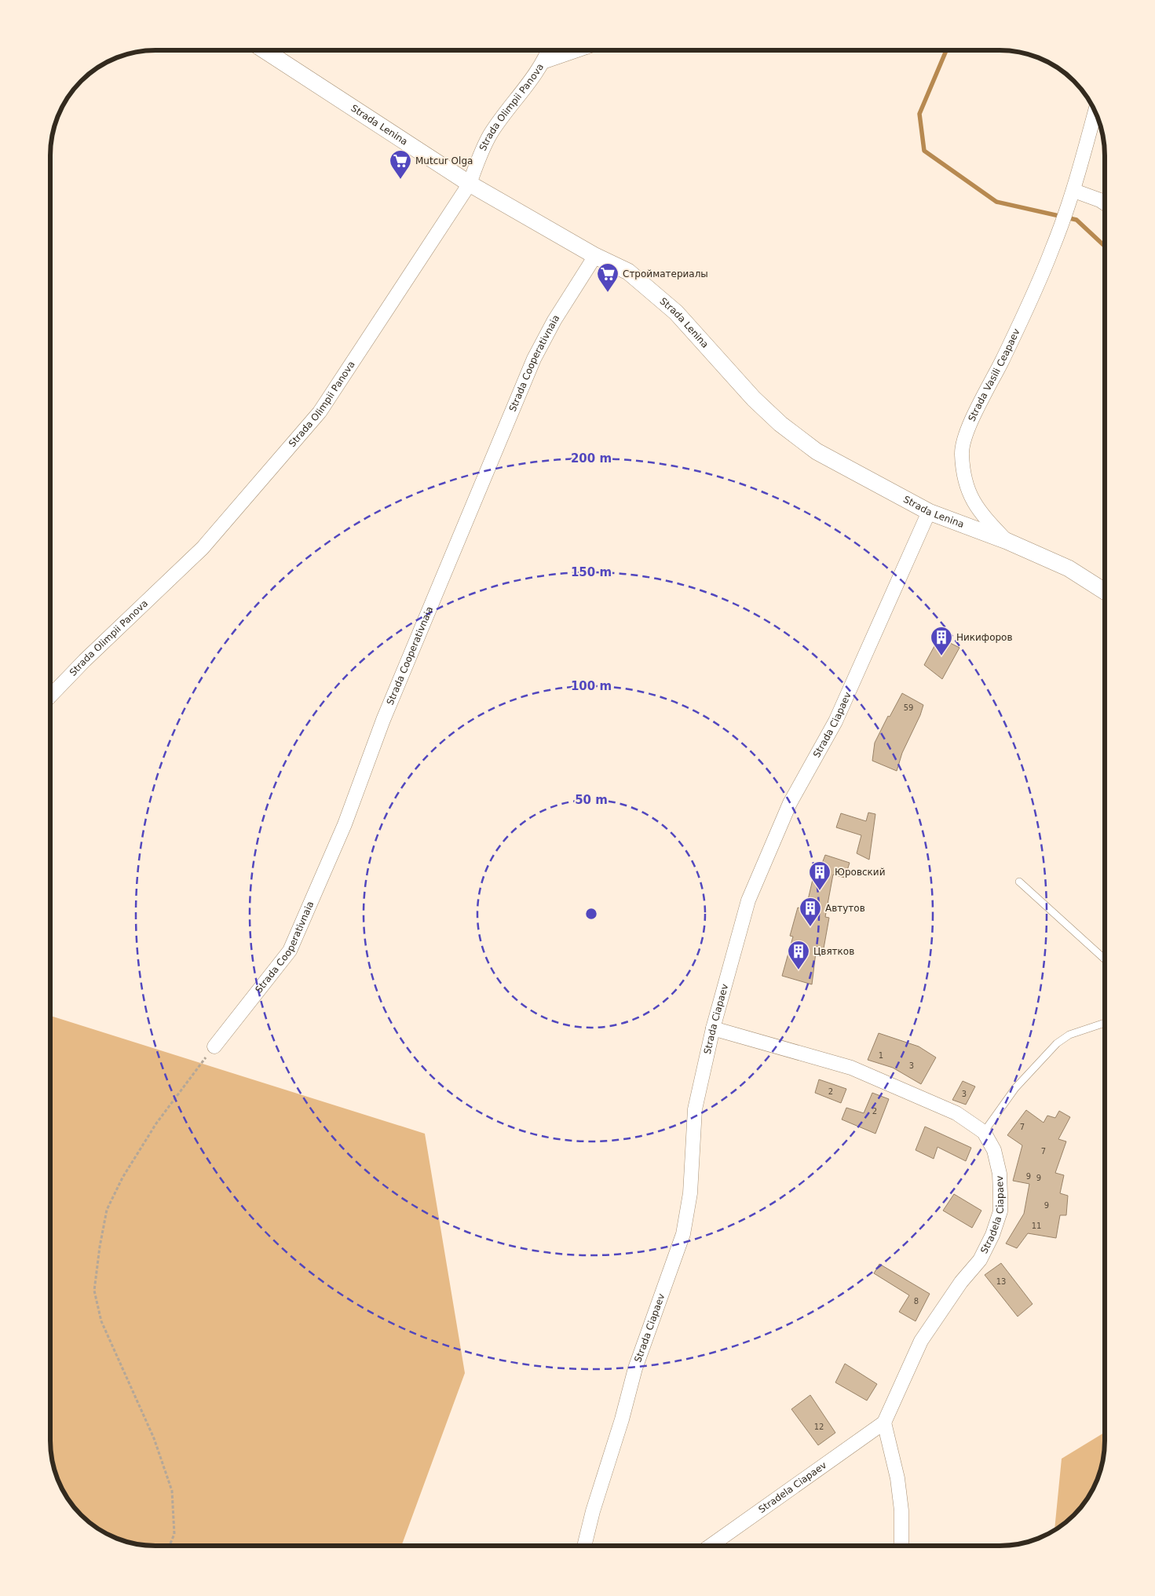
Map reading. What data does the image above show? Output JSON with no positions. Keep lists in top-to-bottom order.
{
  "streets": {
    "street": [
      "Strada Olimpii Panova",
      "Strada Lenina",
      "Strada Cooperativnaia",
      "Strada Vasili Ceapaev",
      "Strada Ciapaev",
      "Stradela Ciapaev"
    ]
  },
  "crossings": [
    ["Strada Olimpii Panova", "Strada Lenina"],
    ["Strada Lenina", "Strada Cooperativnaia"],
    ["Strada Lenina", "Strada Vasili Ceapaev"],
    ["Strada Lenina", "Strada Ciapaev"],
    ["Strada Ciapaev", "Stradela Ciapaev"]
  ],
  "places": {
    "supermarket": ["Mutcur Olga", "Стройматериалы"],
    "building": [
      "Никифоров",
      "Юровский",
      "Автутов",
      "Цвятков"
    ]
  },
  "house_numbers": [
    "59",
    "1",
    "3",
    "2",
    "3",
    "2",
    "7",
    "7",
    "9",
    "9",
    "9",
    "11",
    "13",
    "8",
    "12"
  ],
  "rings": [
    "200 m",
    "150 m",
    "100 m",
    "50 m"
  ]
}
